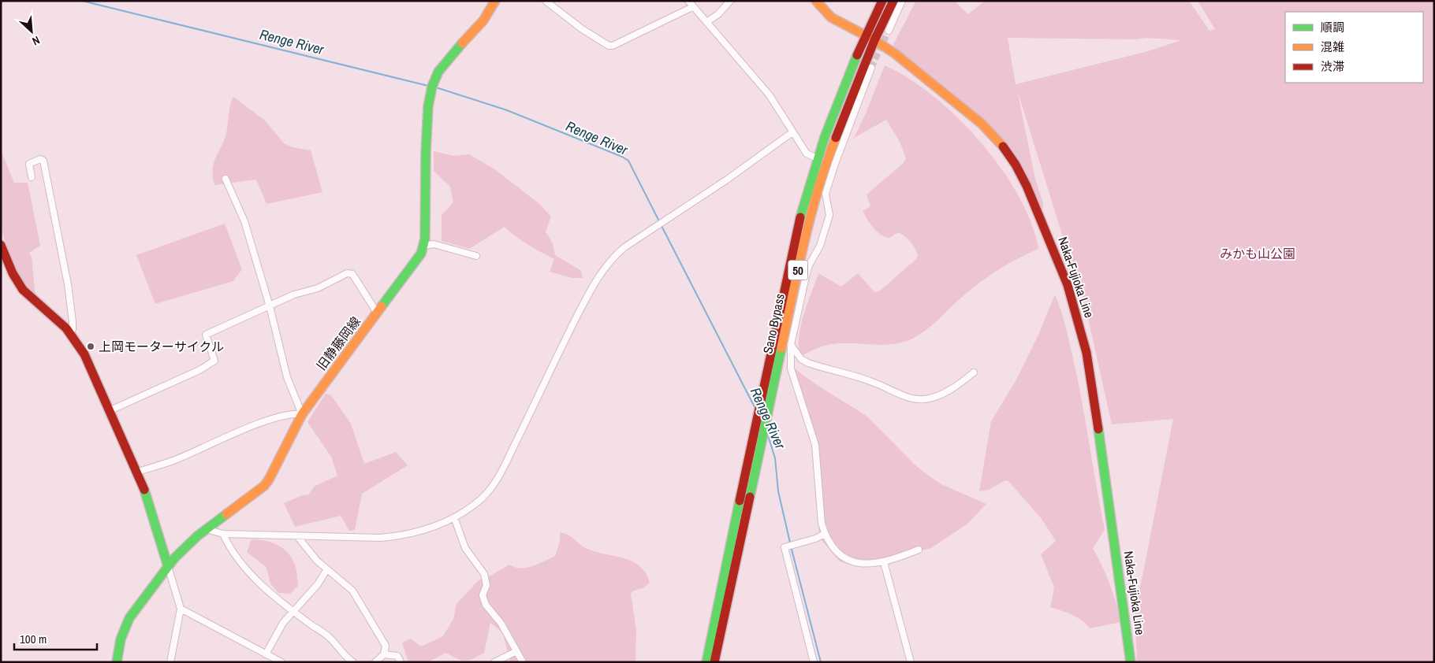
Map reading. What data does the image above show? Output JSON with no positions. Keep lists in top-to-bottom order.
{
  "streets": {
    "main road": [
      "50",
      "Naka-Fujioka Line",
      "Sano Bypass",
      "旧静藤岡線"
    ]
  },
  "crossings": [
    ["Naka-Fujioka Line", "Sano Bypass"]
  ],
  "water": ["Renge River"],
  "parks": ["みかも山公園"],
  "places": ["上岡モーターサイクル"],
  "legend": ["順調", "混雑", "渋滞"],
  "scale_bar": "100 m",
  "north": "bottom right"
}
